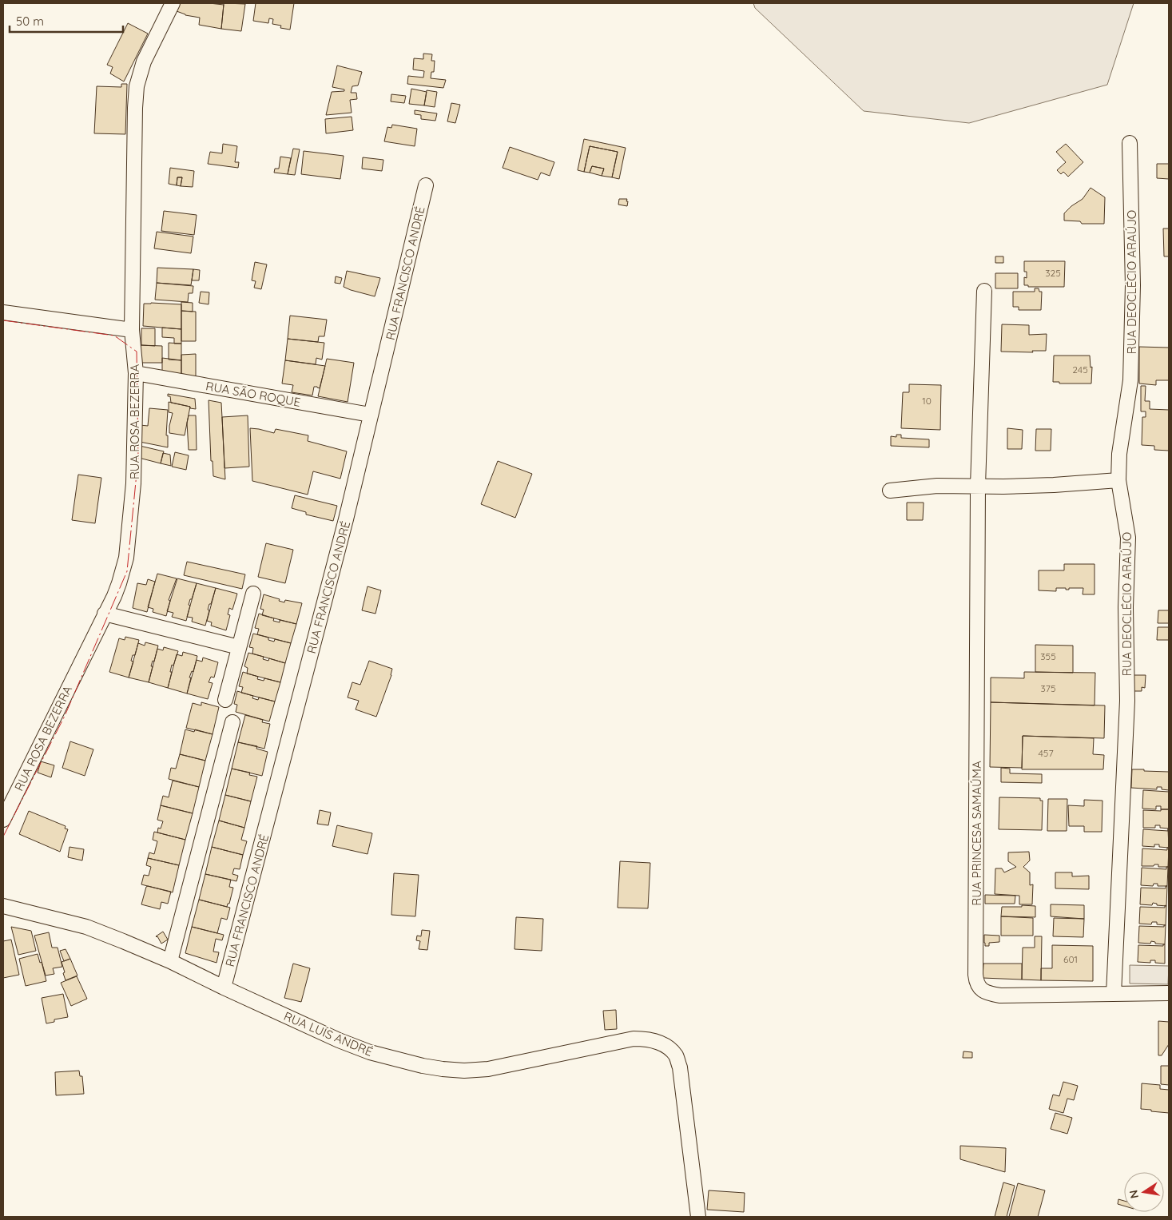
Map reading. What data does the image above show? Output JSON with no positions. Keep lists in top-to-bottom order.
{
  "streets": {
    "street": [
      "RUA FRANCISCO ANDRÉ",
      "RUA DEOCLÉCIO ARAÚJO",
      "RUA SÃO ROQUE",
      "RUA ROSA BEZERRA",
      "RUA PRINCESA SAMAÚMA",
      "RUA LUÍS ANDRÉ"
    ]
  },
  "crossings": [
    ["RUA FRANCISCO ANDRÉ", "RUA SÃO ROQUE"],
    ["RUA FRANCISCO ANDRÉ", "RUA LUÍS ANDRÉ"],
    ["RUA DEOCLÉCIO ARAÚJO", "RUA PRINCESA SAMAÚMA"],
    ["RUA SÃO ROQUE", "RUA ROSA BEZERRA"]
  ],
  "house_numbers": [
    "325",
    "245",
    "10",
    "355",
    "375",
    "457",
    "601"
  ],
  "scale_bar": "50 m",
  "north": "left"
}
